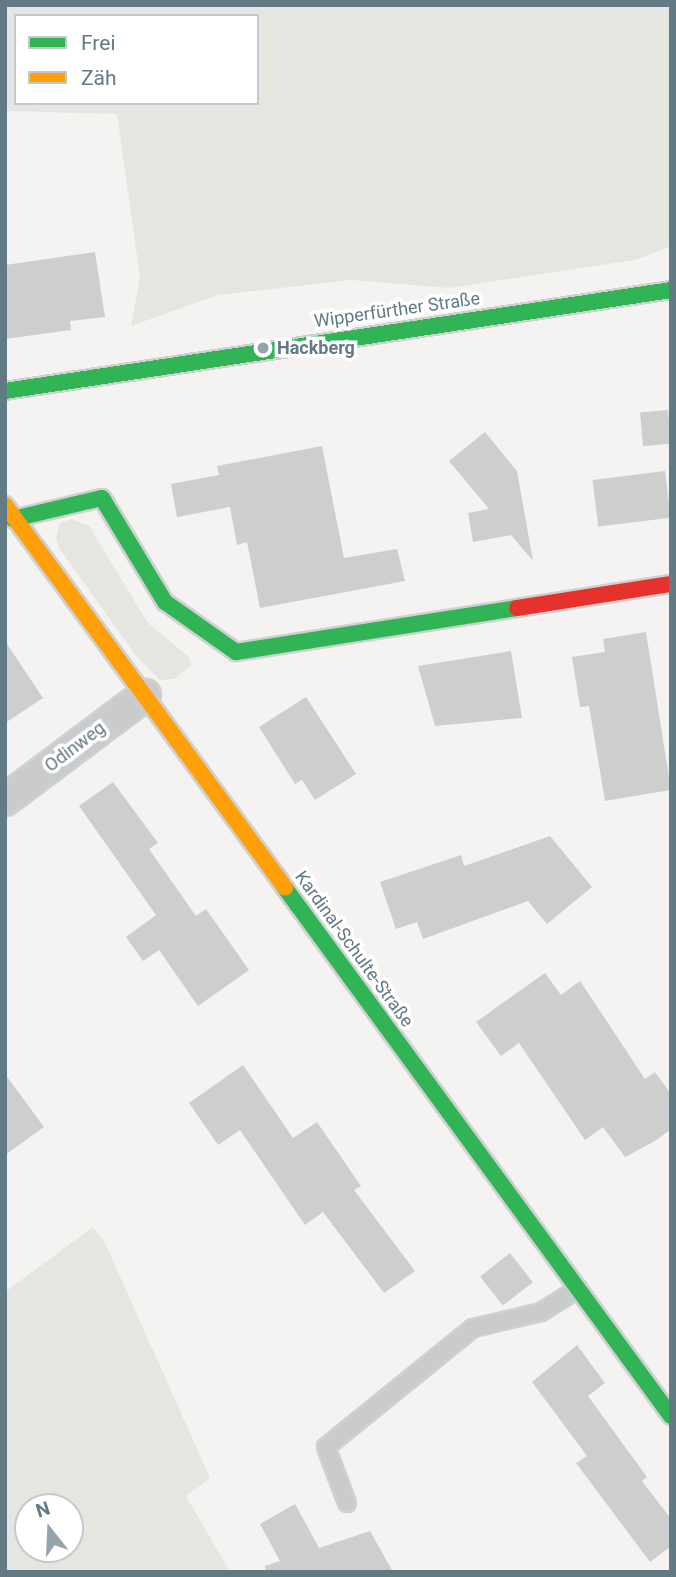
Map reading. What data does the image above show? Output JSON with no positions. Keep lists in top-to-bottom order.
{
  "streets": {
    "street": ["Wipperfürther Straße", "Odinweg", "Kardinal-Schulte-Straße"]
  },
  "crossings": [
    ["Odinweg", "Kardinal-Schulte-Straße"]
  ],
  "places": ["Hackberg"],
  "legend": ["Frei", "Zäh"],
  "north": "top"
}
